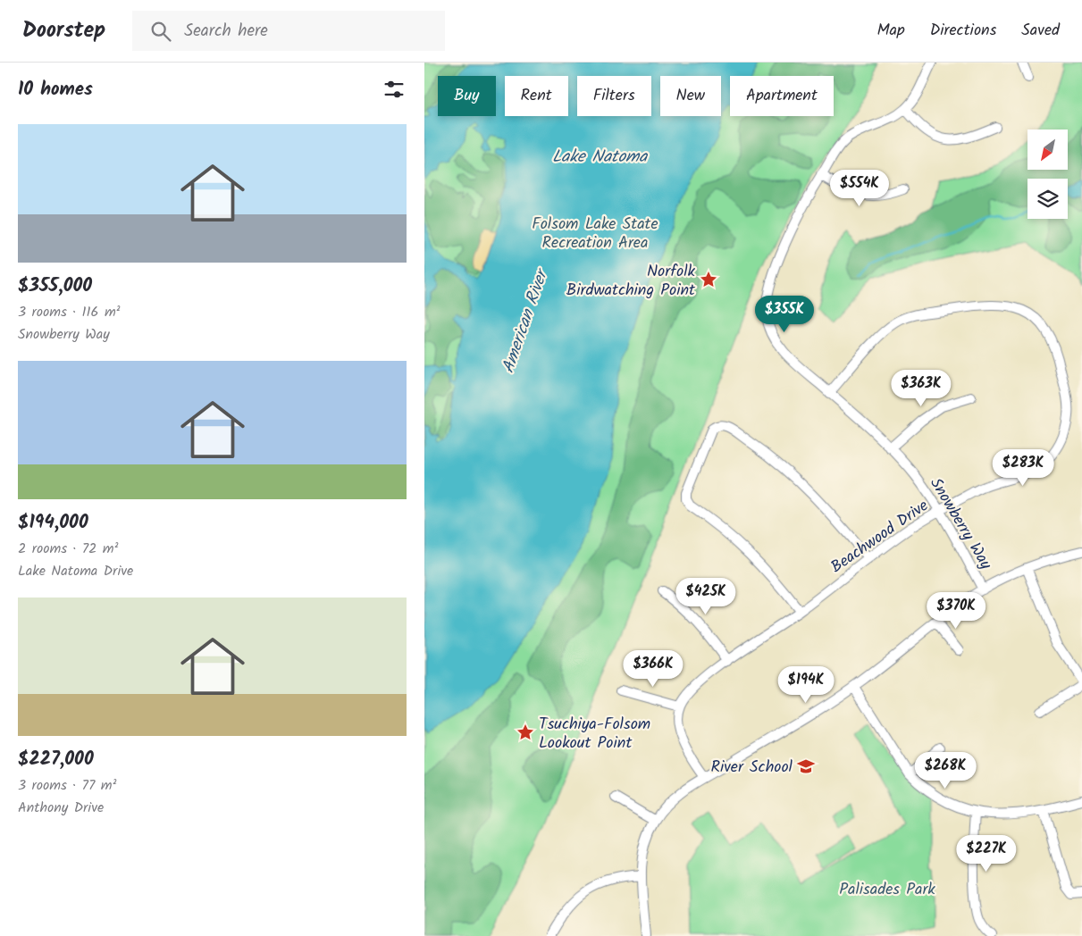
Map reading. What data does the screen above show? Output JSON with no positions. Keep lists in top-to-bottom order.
{
  "streets": {
    "street": ["Snowberry Way", "Beachwood Drive"]
  },
  "crossings": [
    ["Snowberry Way", "Beachwood Drive"]
  ],
  "water": ["Lake Natoma", "American River"],
  "parks": ["Folsom Lake State Recreation Area", "Palisades Park"],
  "places": {
    "place": ["Norfolk Birdwatching Point", "Tsuchiya-Folsom Lookout Point"],
    "school or university": ["River School"]
  },
  "north": "bottom left",
  "page": {
    "header": "Doorstep",
    "search": "Search here",
    "nav": ["Map", "Directions", "Saved"],
    "heading": "10 homes",
    "chip": [
      "Buy",
      "Rent",
      "Filters",
      "New",
      "Apartment"
    ],
    "list": [
      {
        "name": "$355,000",
        "note": "3 rooms · 116 m² · Snowberry Way"
      },
      {
        "name": "$194,000",
        "note": "2 rooms · 72 m² · Lake Natoma Drive"
      },
      {
        "name": "$227,000",
        "note": "3 rooms · 77 m² · Anthony Drive"
      }
    ],
    "price": [
      "$554K",
      "$355K",
      "$363K",
      "$283K",
      "$425K",
      "$370K",
      "$366K",
      "$194K",
      "$268K",
      "$227K"
    ]
  }
}
